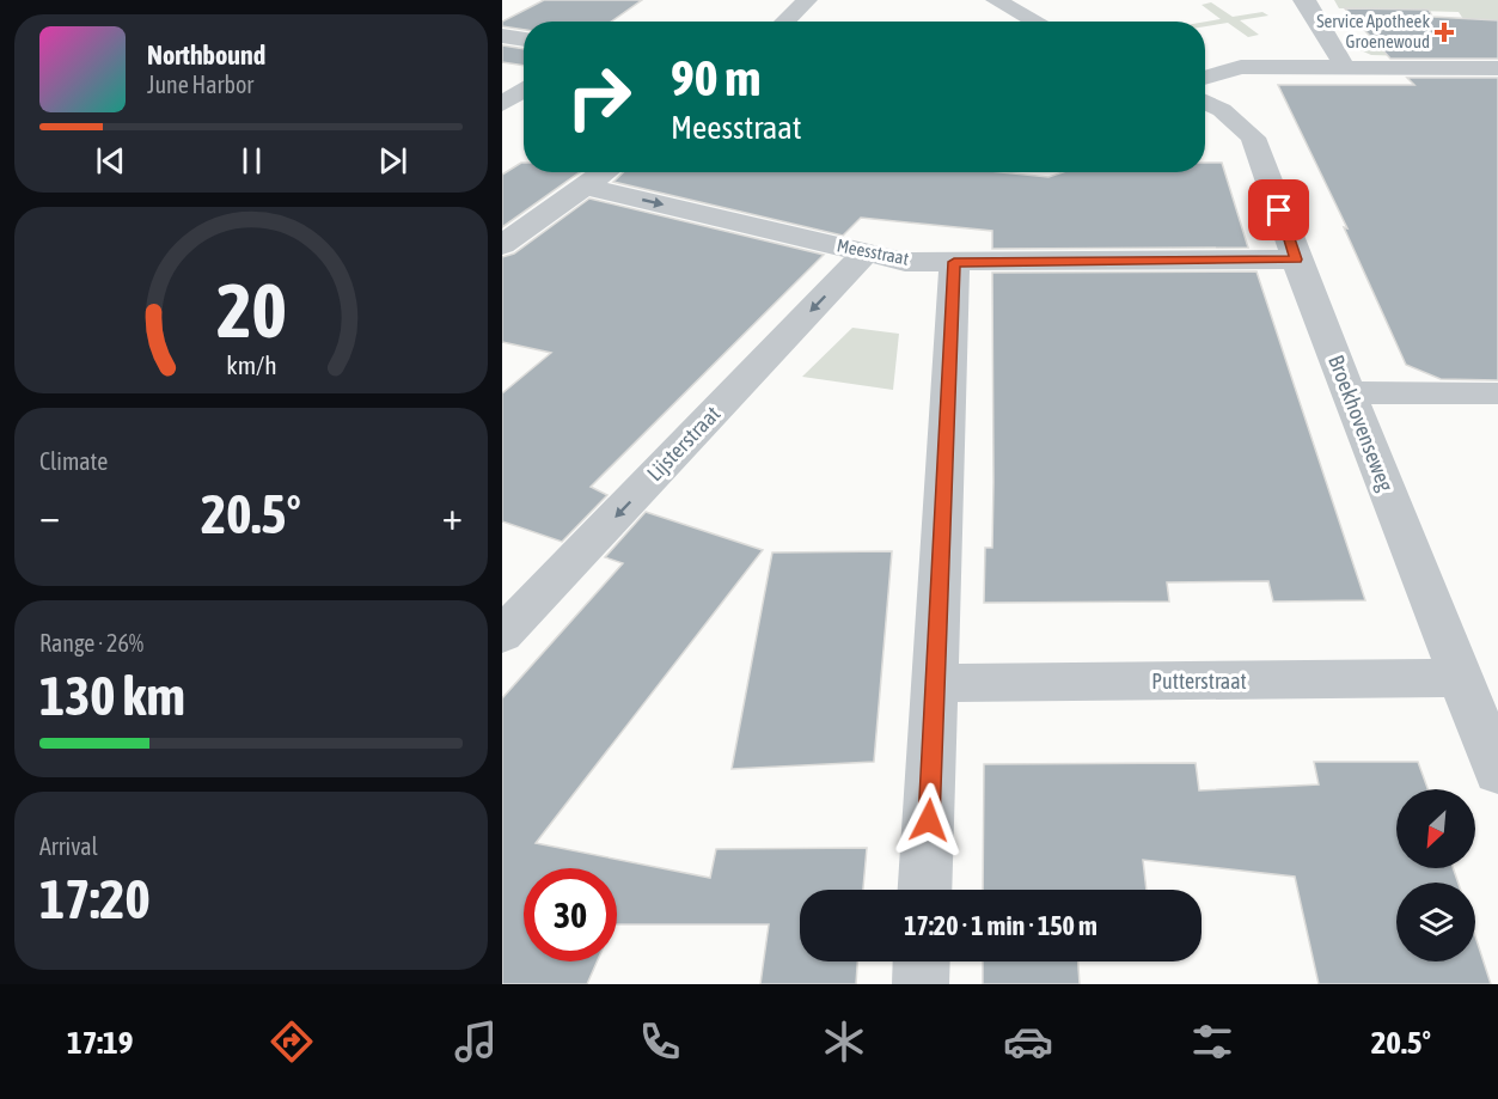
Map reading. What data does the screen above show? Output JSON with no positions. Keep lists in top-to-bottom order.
{
  "streets": {
    "street": [
      "Meesstraat",
      "Broekhovenseweg",
      "Lijsterstraat",
      "Putterstraat"
    ]
  },
  "crossings": [
    ["Meesstraat", "Broekhovenseweg"],
    ["Meesstraat", "Lijsterstraat"],
    ["Broekhovenseweg", "Putterstraat"]
  ],
  "one_way": ["Meesstraat", "Lijsterstraat"],
  "places": {
    "health": ["Service Apotheek Groenewoud"]
  },
  "north": "bottom left",
  "page": {
    "turn": ["90 m", "Meesstraat"],
    "song": ["Northbound", "June Harbor"],
    "tile": [
      "Climate",
      ["Range · 26%", "130 km"],
      ["Arrival", "17:20"]
    ],
    "heat": ["−", "20.5°", "+"],
    "limit": "30",
    "trip": "17:20 · 1 min · 150 m",
    "tabs": ["17:19", "20.5°"],
    "gauge": ["20", "km/h"]
  }
}
